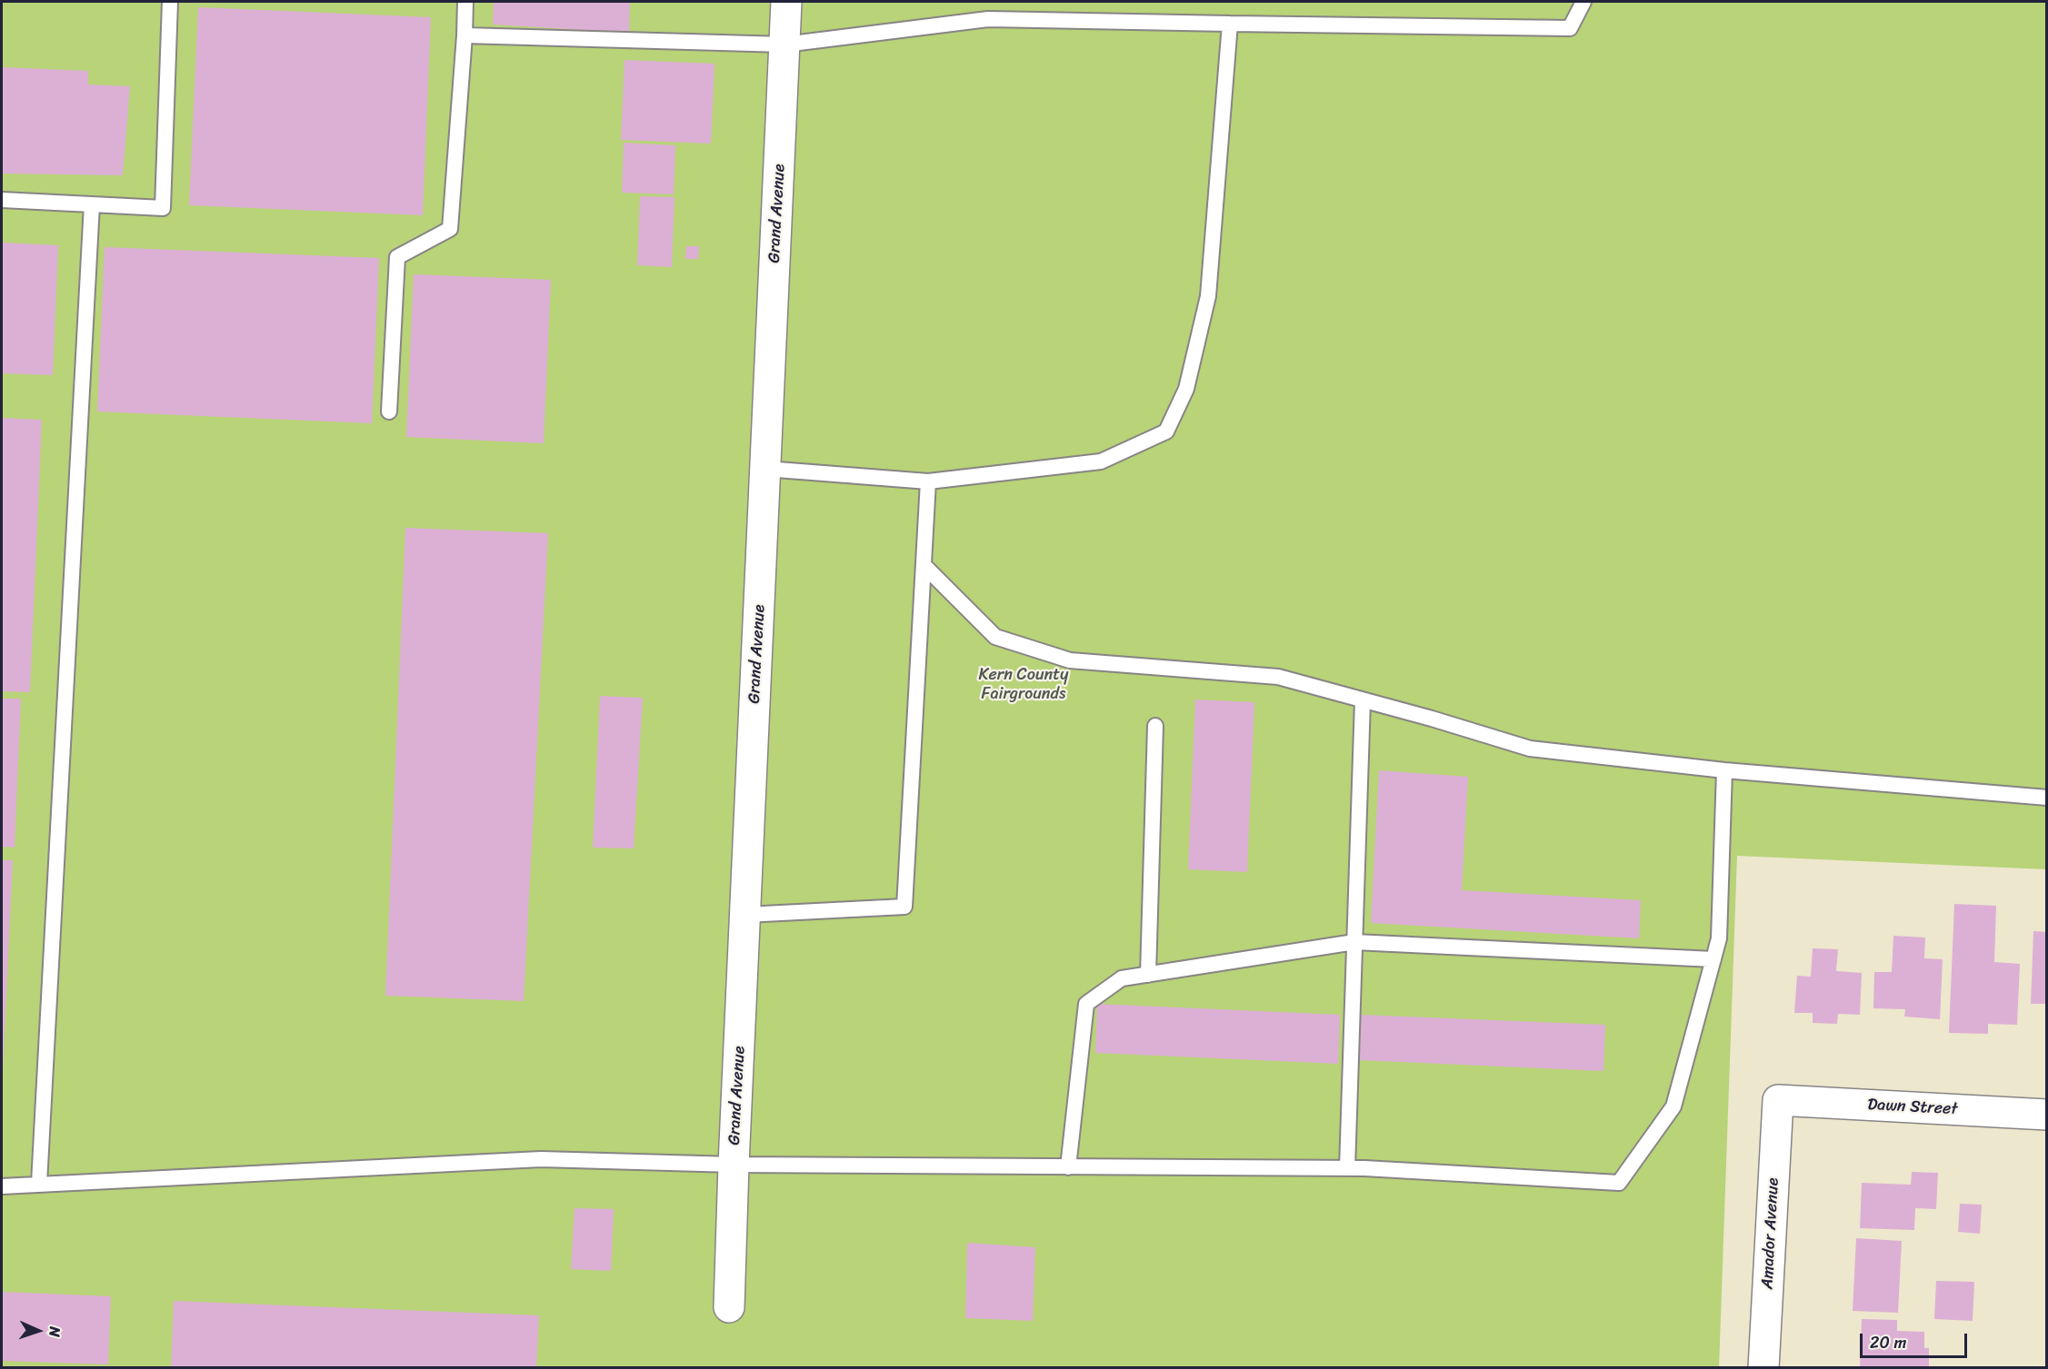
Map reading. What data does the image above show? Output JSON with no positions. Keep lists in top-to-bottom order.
{
  "streets": {
    "street": ["Grand Avenue", "Dawn Street", "Amador Avenue"]
  },
  "crossings": [
    ["Dawn Street", "Amador Avenue"]
  ],
  "parks": ["Kern County Fairgrounds"],
  "scale_bar": "20 m",
  "north": "right"
}
